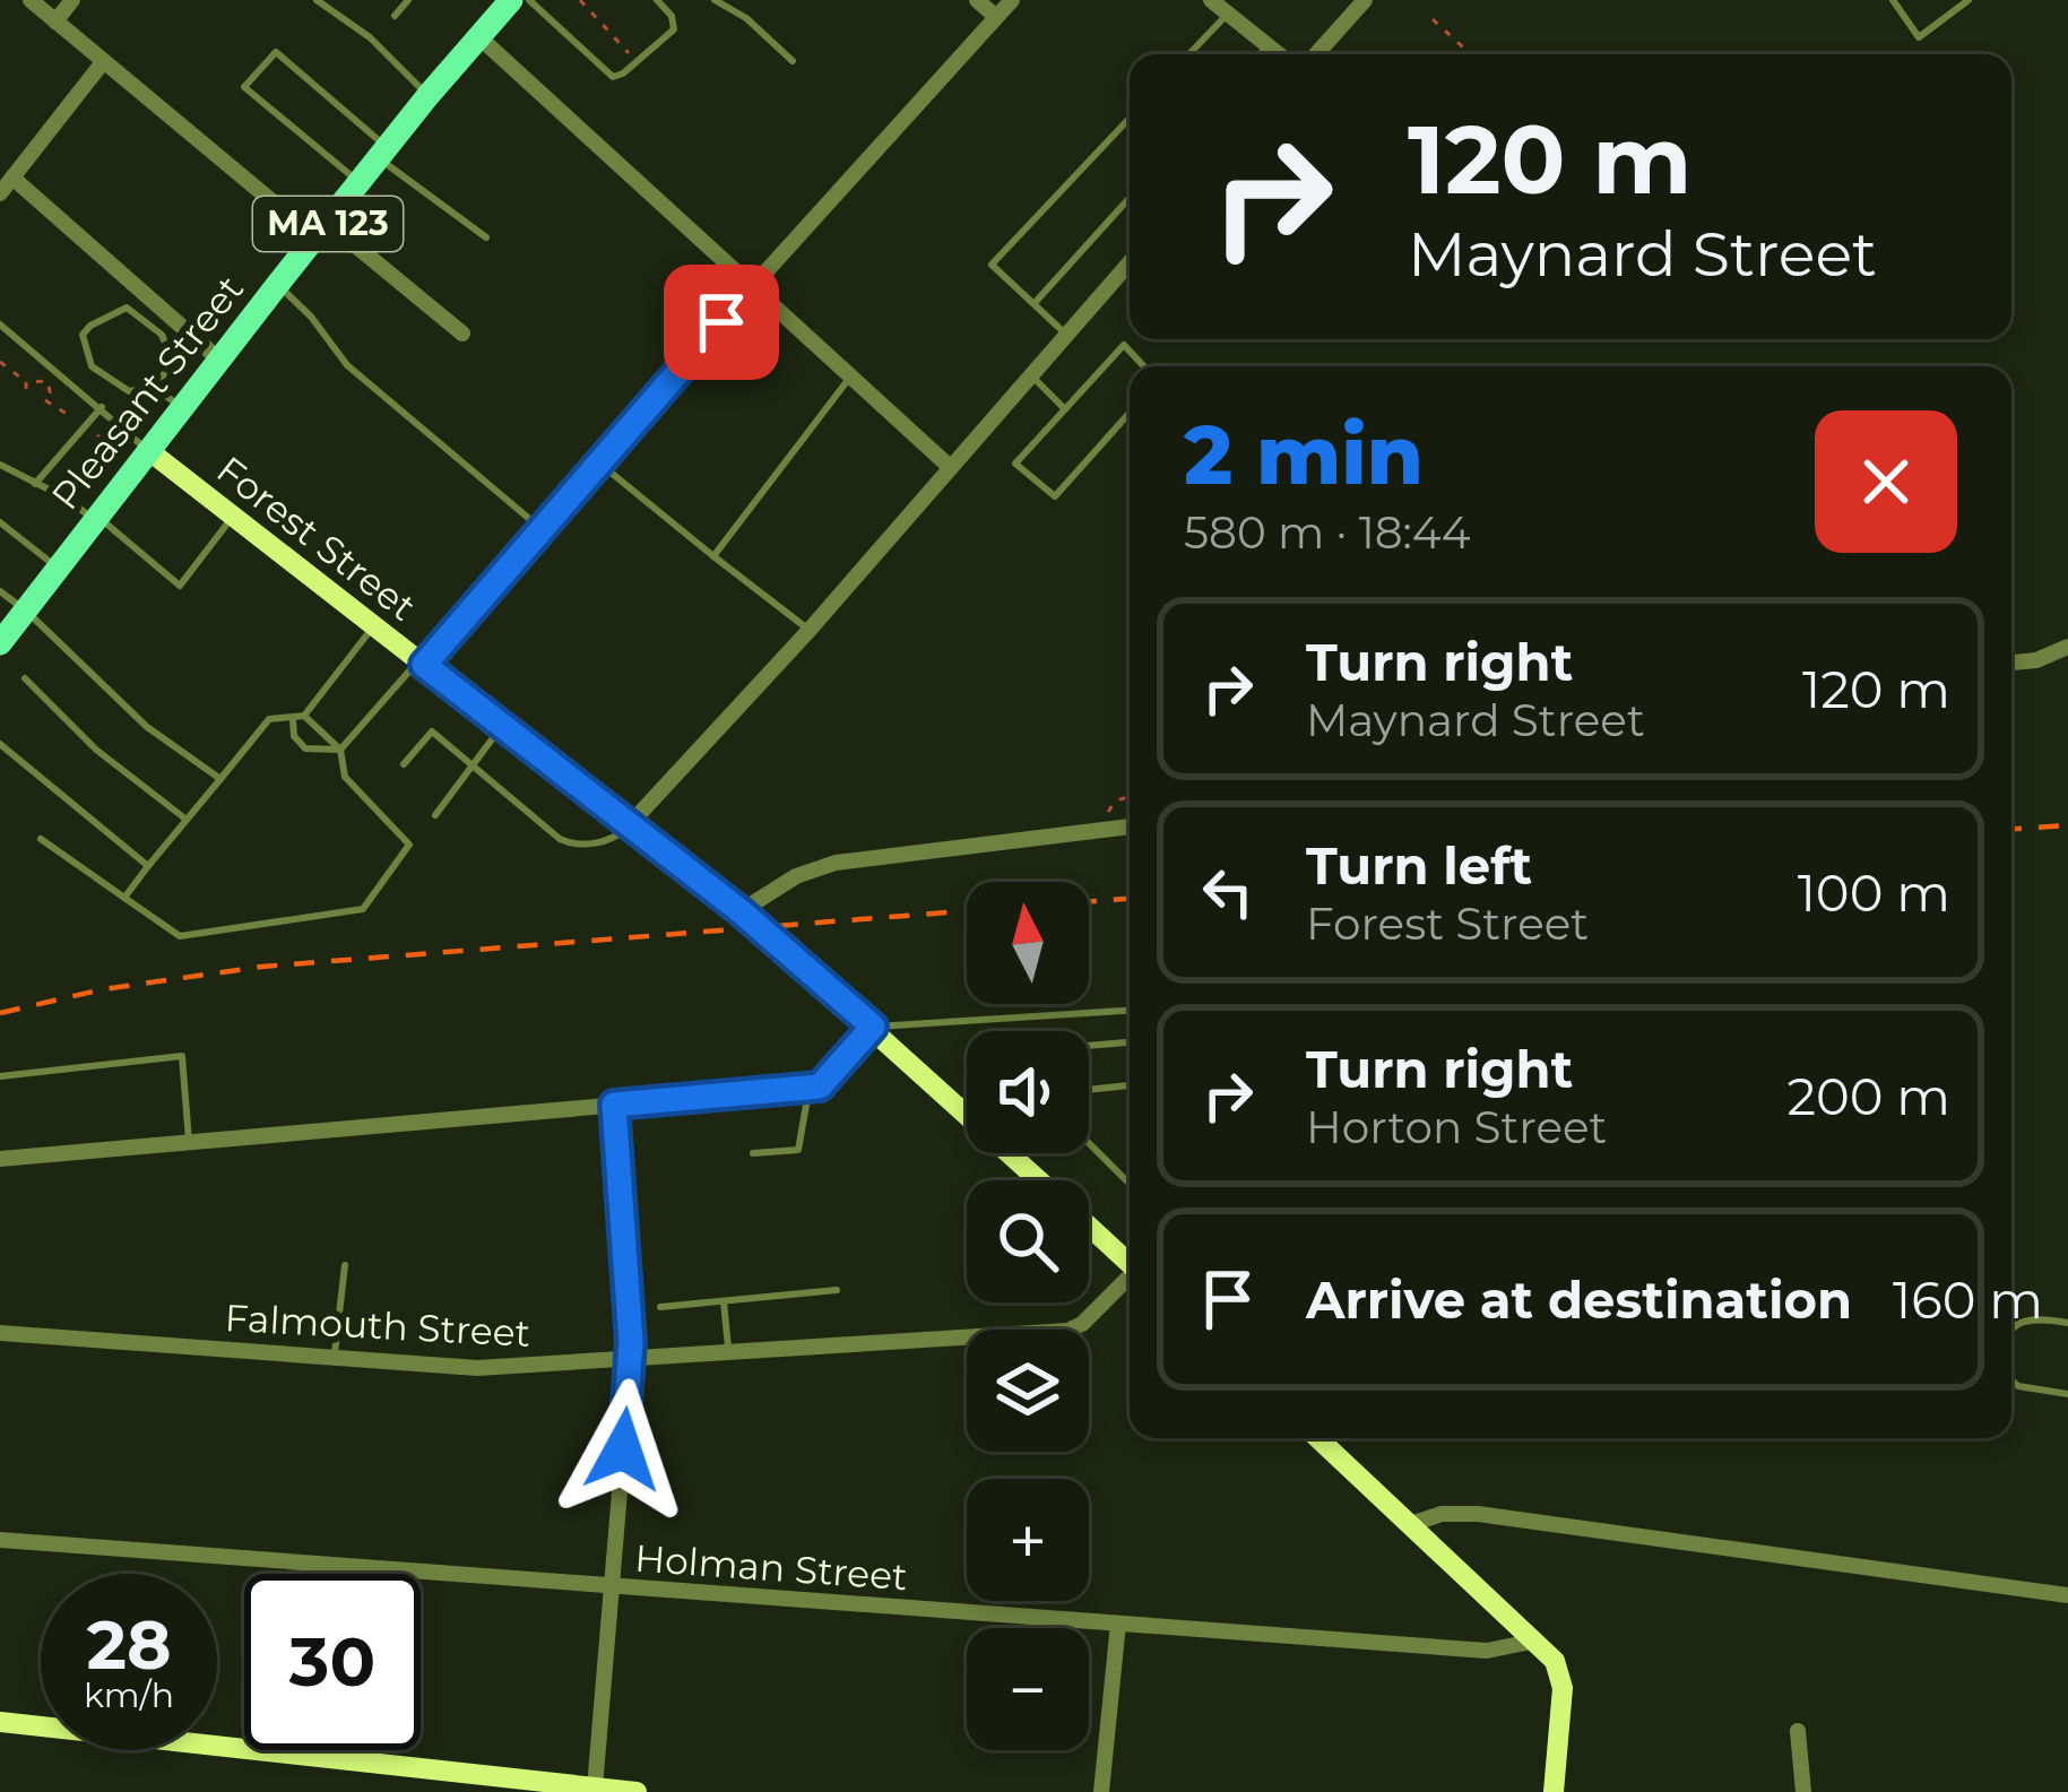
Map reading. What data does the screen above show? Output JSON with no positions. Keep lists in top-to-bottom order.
{
  "streets": {
    "highway": ["MA 123", "Pleasant Street"],
    "main road": ["Forest Street"],
    "street": ["Falmouth Street", "Holman Street"]
  },
  "crossings": [
    ["Pleasant Street", "Forest Street"]
  ],
  "north": "top",
  "page": {
    "turn": ["120 m", "Maynard Street"],
    "heading": ["2 min", "580 m · 18:44"],
    "list": [
      {
        "name": "Turn right",
        "note": "Maynard Street",
        "value": "120 m"
      },
      {
        "name": "Turn left",
        "note": "Forest Street",
        "value": "100 m"
      },
      {
        "name": "Turn right",
        "note": "Horton Street",
        "value": "200 m"
      },
      {
        "name": "Arrive at destination",
        "value": "160 m"
      }
    ],
    "map_buttons": ["+", "−"],
    "speed": "28 km/h",
    "limit": "30"
  }
}
